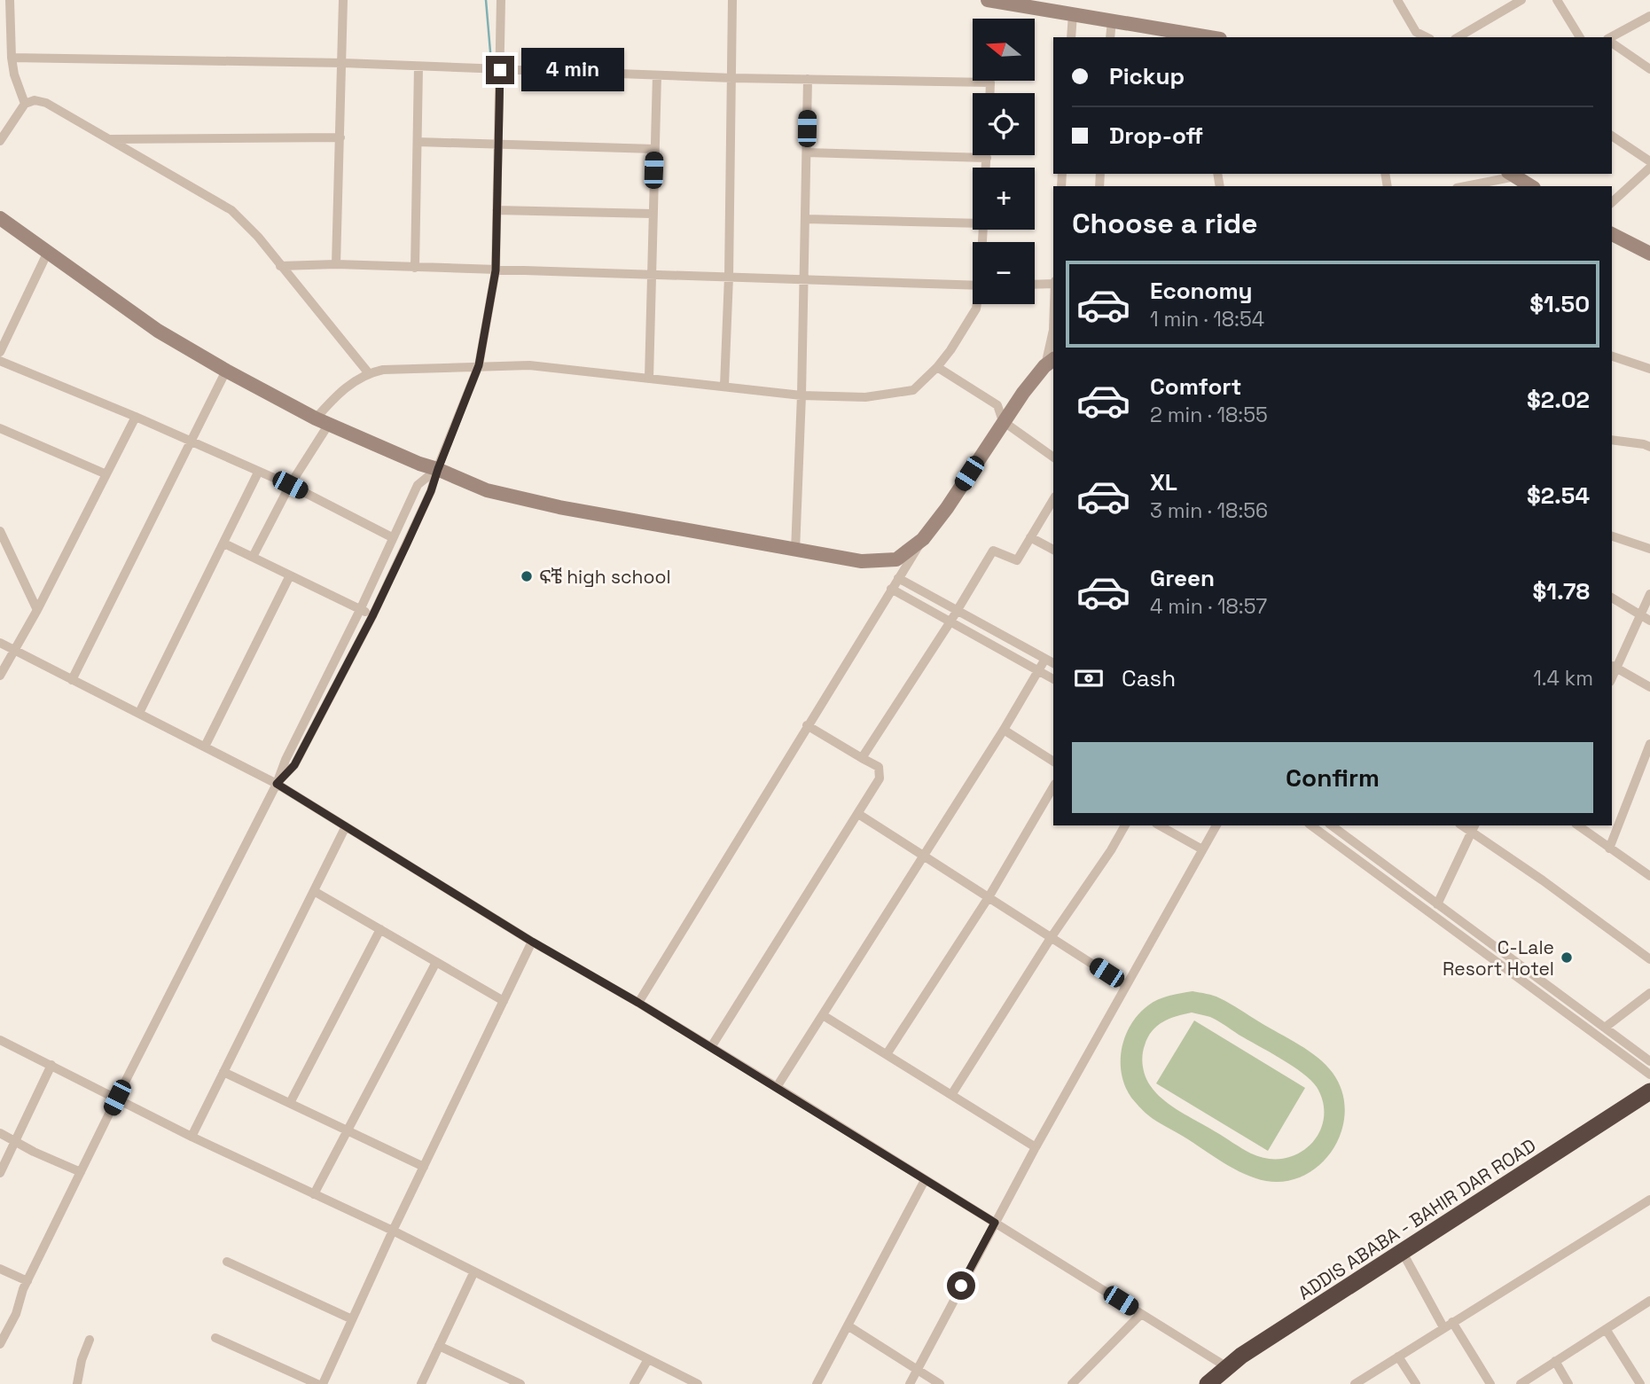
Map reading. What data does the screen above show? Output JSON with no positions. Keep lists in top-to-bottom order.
{
  "streets": {
    "highway": ["ADDIS ABABA - BAHIR DAR ROAD"]
  },
  "places": ["ፍቼ high school", "C-Lale Resort Hotel"],
  "north": "left",
  "page": {
    "map_buttons": ["+", "−"],
    "banner": ["Pickup", "Drop-off"],
    "bubble": "4 min",
    "heading": "Choose a ride",
    "list": [
      {
        "name": "Economy",
        "note": "1 min · 18:54",
        "value": "$1.50"
      },
      {
        "name": "Comfort",
        "note": "2 min · 18:55",
        "value": "$2.02"
      },
      {
        "name": "XL",
        "note": "3 min · 18:56",
        "value": "$2.54"
      },
      {
        "name": "Green",
        "note": "4 min · 18:57",
        "value": "$1.78"
      }
    ],
    "pay": ["Cash", "1.4 km"],
    "buttons": "Confirm"
  }
}
